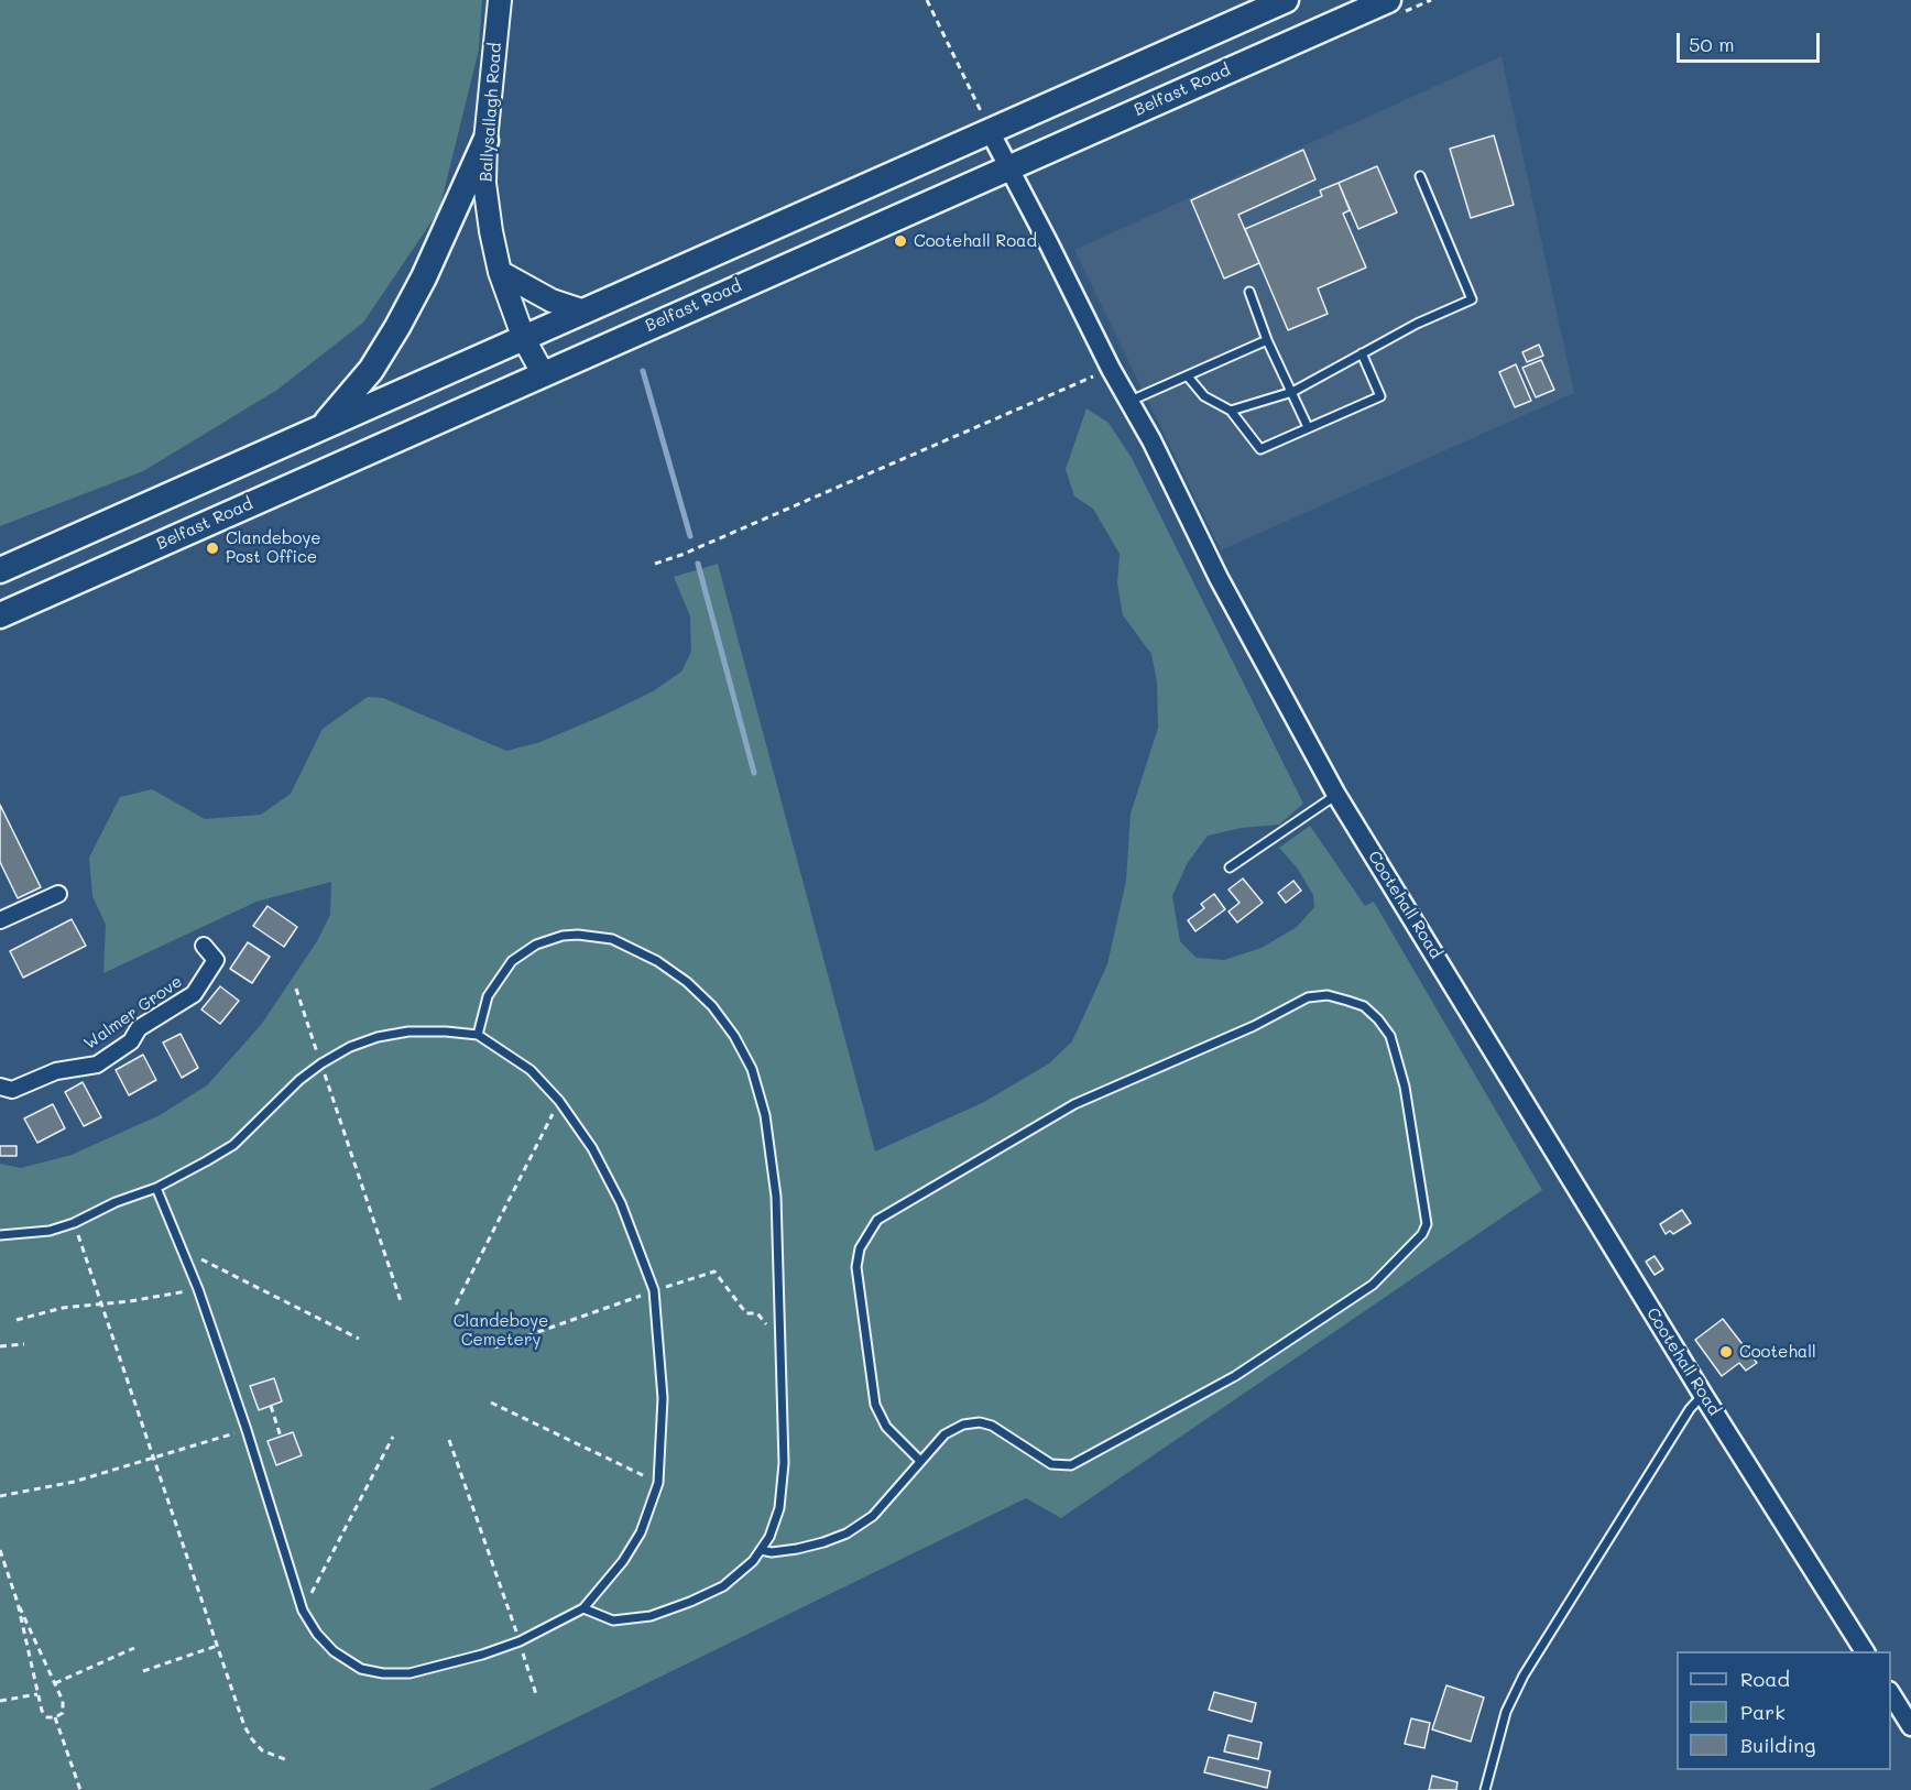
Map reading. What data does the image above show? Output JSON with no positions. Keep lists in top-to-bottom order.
{
  "streets": {
    "highway": ["Belfast Road"],
    "main road": ["Ballysallagh Road"],
    "street": ["Cootehall Road", "Walmer Grove"]
  },
  "crossings": [
    ["Belfast Road", "Ballysallagh Road"],
    ["Belfast Road", "Cootehall Road"]
  ],
  "parks": ["Clandeboye Cemetery"],
  "places": ["Cootehall Road", "Clandeboye Post Office", "Cootehall"],
  "legend": ["Road", "Park", "Building"],
  "scale_bar": "50 m"
}
